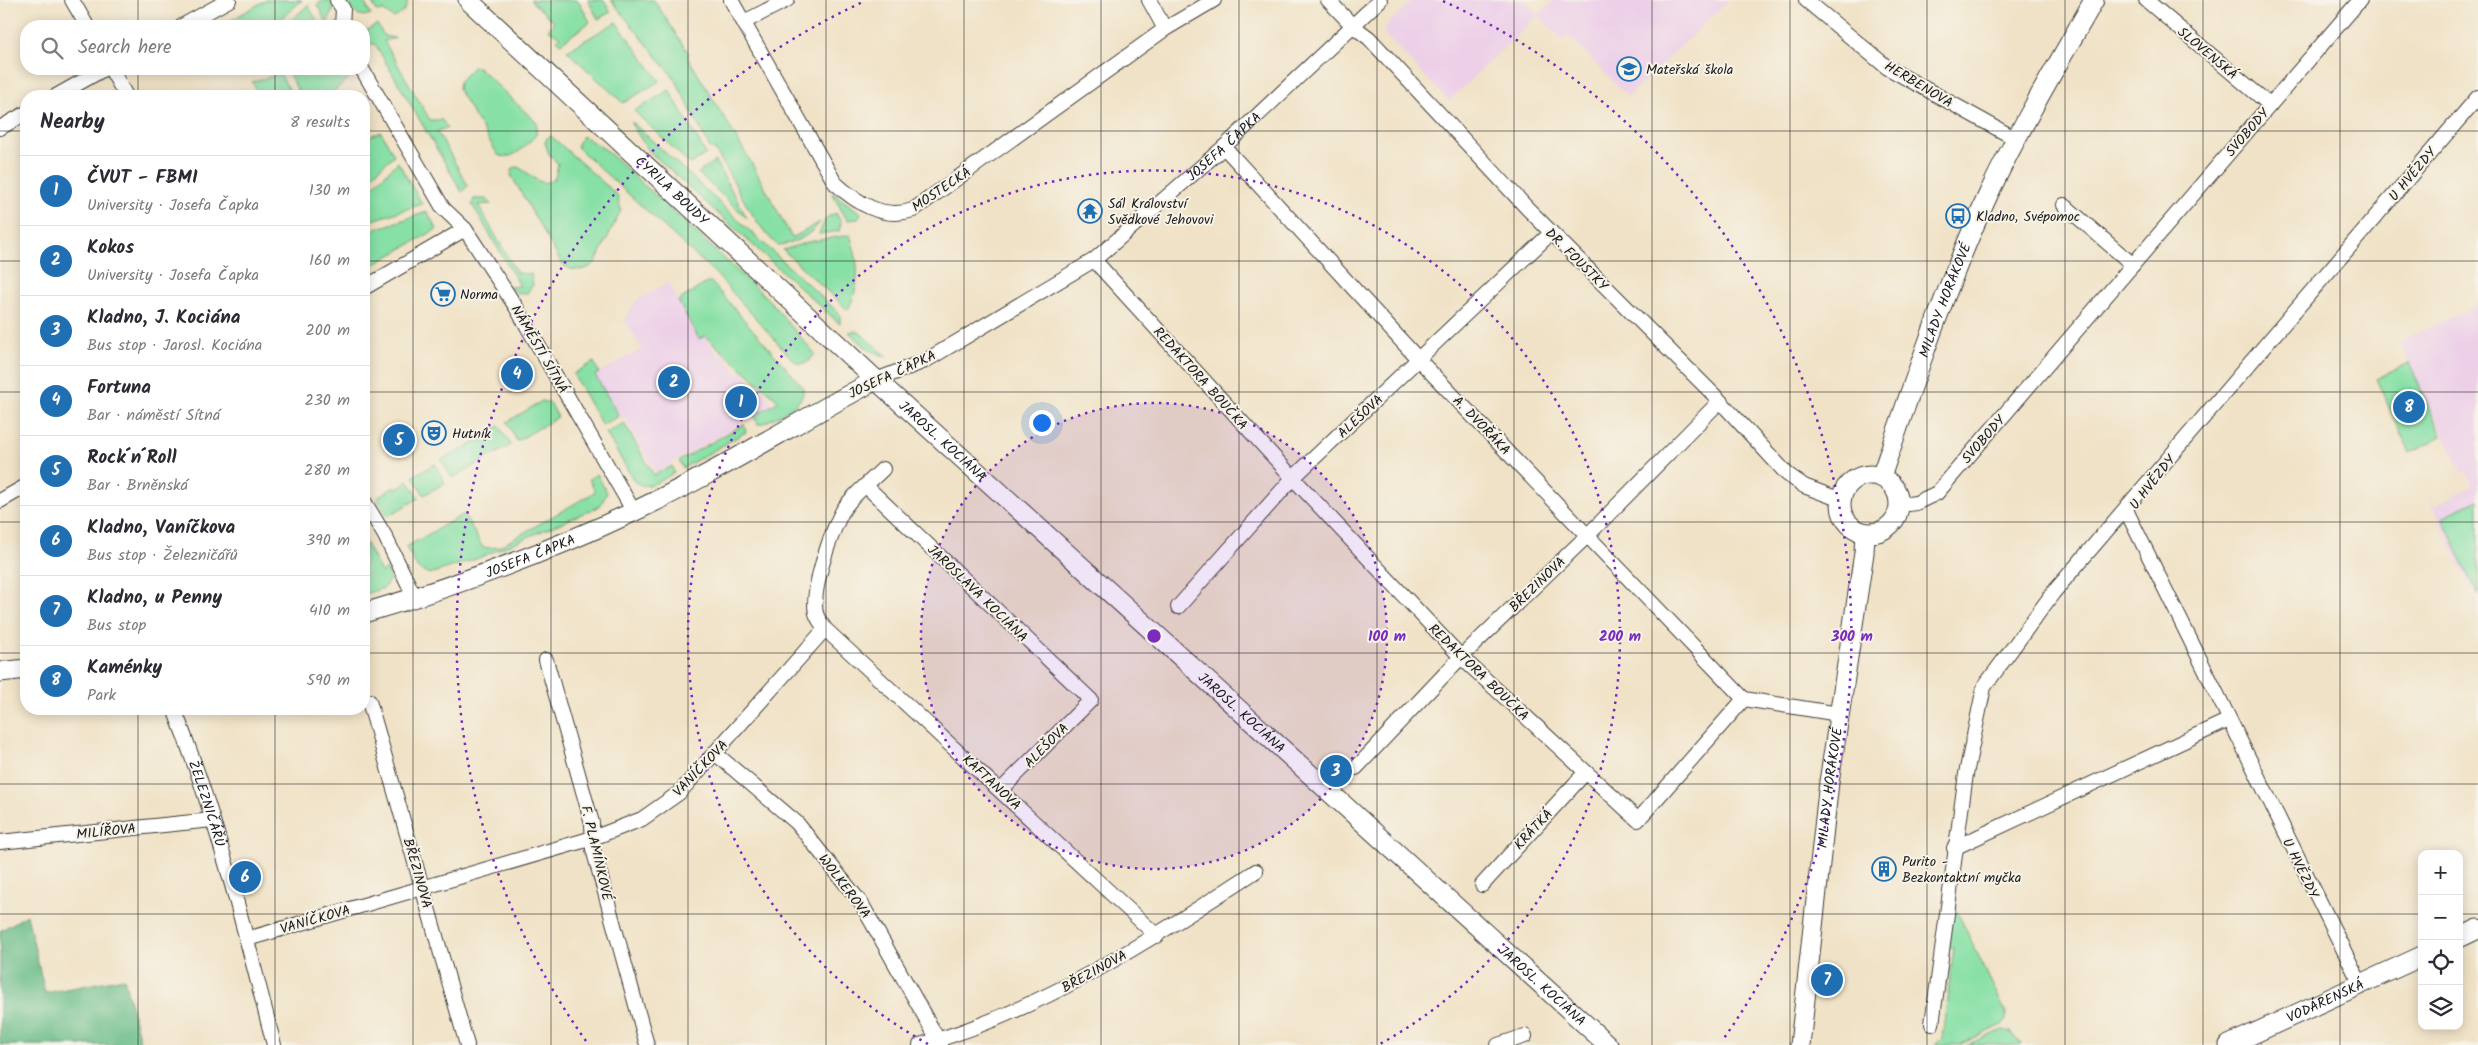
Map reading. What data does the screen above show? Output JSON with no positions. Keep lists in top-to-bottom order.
{
  "streets": {
    "street": [
      "SLOVENSKÁ",
      "HERBENOVA",
      "SVOBODY",
      "JOSEFA ČAPKA",
      "U HVĚZDY",
      "MOSTECKÁ",
      "CYRILA BOUDY",
      "DR. FOUSTKY",
      "MILADY HORÁKOVÉ",
      "NÁMĚSTÍ SÍTNÁ",
      "REDAKTORA BOUČKA",
      "ALEŠOVA",
      "A. DVOŘÁKA",
      "JAROSL. KOCIÁNA",
      "BŘEZINOVA",
      "JAROSLAVA KOCIÁNA",
      "VANÍČKOVA",
      "KAFTANOVA",
      "ŽELEZNIČÁŘŮ",
      "KRÁTKÁ",
      "MILÍŘOVA",
      "F. PLAMÍNKOVÉ",
      "WOLKEROVA",
      "VODÁRENSKÁ"
    ]
  },
  "crossings": [
    ["SLOVENSKÁ", "SVOBODY"],
    ["HERBENOVA", "MILADY HORÁKOVÉ"],
    ["SVOBODY", "DR. FOUSTKY"],
    ["SVOBODY", "MILADY HORÁKOVÉ"],
    ["JOSEFA ČAPKA", "CYRILA BOUDY"],
    ["JOSEFA ČAPKA", "DR. FOUSTKY"],
    ["JOSEFA ČAPKA", "NÁMĚSTÍ SÍTNÁ"],
    ["JOSEFA ČAPKA", "REDAKTORA BOUČKA"],
    ["JOSEFA ČAPKA", "A. DVOŘÁKA"],
    ["JOSEFA ČAPKA", "JAROSL. KOCIÁNA"],
    ["U HVĚZDY", "VODÁRENSKÁ"],
    ["CYRILA BOUDY", "JAROSL. KOCIÁNA"],
    ["DR. FOUSTKY", "MILADY HORÁKOVÉ"],
    ["DR. FOUSTKY", "ALEŠOVA"],
    ["DR. FOUSTKY", "BŘEZINOVA"],
    ["REDAKTORA BOUČKA", "ALEŠOVA"],
    ["REDAKTORA BOUČKA", "A. DVOŘÁKA"],
    ["REDAKTORA BOUČKA", "BŘEZINOVA"],
    ["REDAKTORA BOUČKA", "KRÁTKÁ"],
    ["ALEŠOVA", "A. DVOŘÁKA"],
    ["ALEŠOVA", "JAROSLAVA KOCIÁNA"],
    ["ALEŠOVA", "KAFTANOVA"],
    ["A. DVOŘÁKA", "BŘEZINOVA"],
    ["BŘEZINOVA", "VANÍČKOVA"],
    ["BŘEZINOVA", "KAFTANOVA"],
    ["BŘEZINOVA", "WOLKEROVA"],
    ["VANÍČKOVA", "KAFTANOVA"],
    ["VANÍČKOVA", "ŽELEZNIČÁŘŮ"],
    ["VANÍČKOVA", "F. PLAMÍNKOVÉ"],
    ["VANÍČKOVA", "WOLKEROVA"],
    ["ŽELEZNIČÁŘŮ", "MILÍŘOVA"]
  ],
  "places": {
    "school or university": ["Mateřská škola"],
    "temple": ["Sál Království Svědkové Jehovovi"],
    "bus stop": ["Kladno, Svépomoc"],
    "supermarket": ["Norma"],
    "theatre": ["Hutník"],
    "building": ["Purito - Bezkontaktní myčka"]
  },
  "page": {
    "search": "Search here",
    "heading": ["Nearby", "8 results"],
    "list": [
      {
        "mark": "1",
        "name": "ČVUT - FBMI",
        "note": "University · Josefa Čapka",
        "value": "130 m"
      },
      {
        "mark": "2",
        "name": "Kokos",
        "note": "University · Josefa Čapka",
        "value": "160 m"
      },
      {
        "mark": "3",
        "name": "Kladno, J. Kociána",
        "note": "Bus stop · Jarosl. Kociána",
        "value": "200 m"
      },
      {
        "mark": "4",
        "name": "Fortuna",
        "note": "Bar · náměstí Sítná",
        "value": "230 m"
      },
      {
        "mark": "5",
        "name": "Rock´n´Roll",
        "note": "Bar · Brněnská",
        "value": "280 m"
      },
      {
        "mark": "6",
        "name": "Kladno, Vaníčkova",
        "note": "Bus stop · Železničářů",
        "value": "390 m"
      },
      {
        "mark": "7",
        "name": "Kladno, u Penny",
        "note": "Bus stop",
        "value": "410 m"
      },
      {
        "mark": "8",
        "name": "Kaménky",
        "note": "Park",
        "value": "590 m"
      }
    ],
    "pins": [
      "4",
      "2",
      "1",
      "8",
      "5",
      "3",
      "6",
      "7"
    ],
    "map_buttons": ["+", "−"]
  },
  "rings": ["100 m", "200 m", "300 m"]
}
